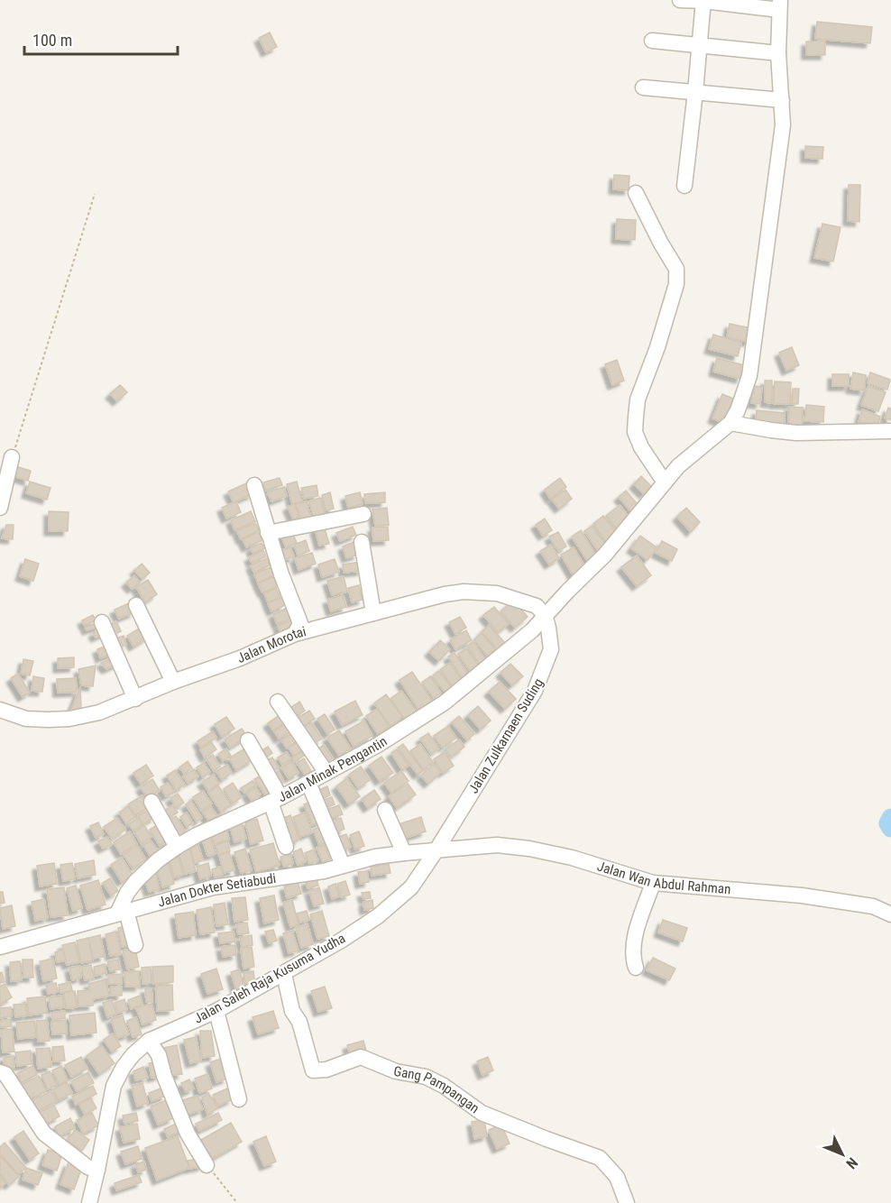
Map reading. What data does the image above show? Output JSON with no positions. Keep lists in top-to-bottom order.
{
  "streets": {
    "street": [
      "Jalan Morotai",
      "Jalan Zulkarnaen Suding",
      "Jalan Minak Pengantin",
      "Jalan Wan Abdul Rahman",
      "Jalan Dokter Setiabudi",
      "Jalan Saleh Raja Kusuma Yudha",
      "Gang Pampangan"
    ]
  },
  "crossings": [
    ["Jalan Morotai", "Jalan Zulkarnaen Suding"],
    ["Jalan Morotai", "Jalan Minak Pengantin"],
    ["Jalan Zulkarnaen Suding", "Jalan Minak Pengantin"],
    ["Jalan Zulkarnaen Suding", "Jalan Wan Abdul Rahman"],
    ["Jalan Zulkarnaen Suding", "Jalan Dokter Setiabudi"],
    ["Jalan Zulkarnaen Suding", "Jalan Saleh Raja Kusuma Yudha"],
    ["Jalan Minak Pengantin", "Jalan Dokter Setiabudi"],
    ["Jalan Wan Abdul Rahman", "Jalan Dokter Setiabudi"],
    ["Jalan Wan Abdul Rahman", "Jalan Saleh Raja Kusuma Yudha"],
    ["Jalan Dokter Setiabudi", "Jalan Saleh Raja Kusuma Yudha"],
    ["Jalan Saleh Raja Kusuma Yudha", "Gang Pampangan"]
  ],
  "scale_bar": "100 m",
  "north": "bottom right"
}
